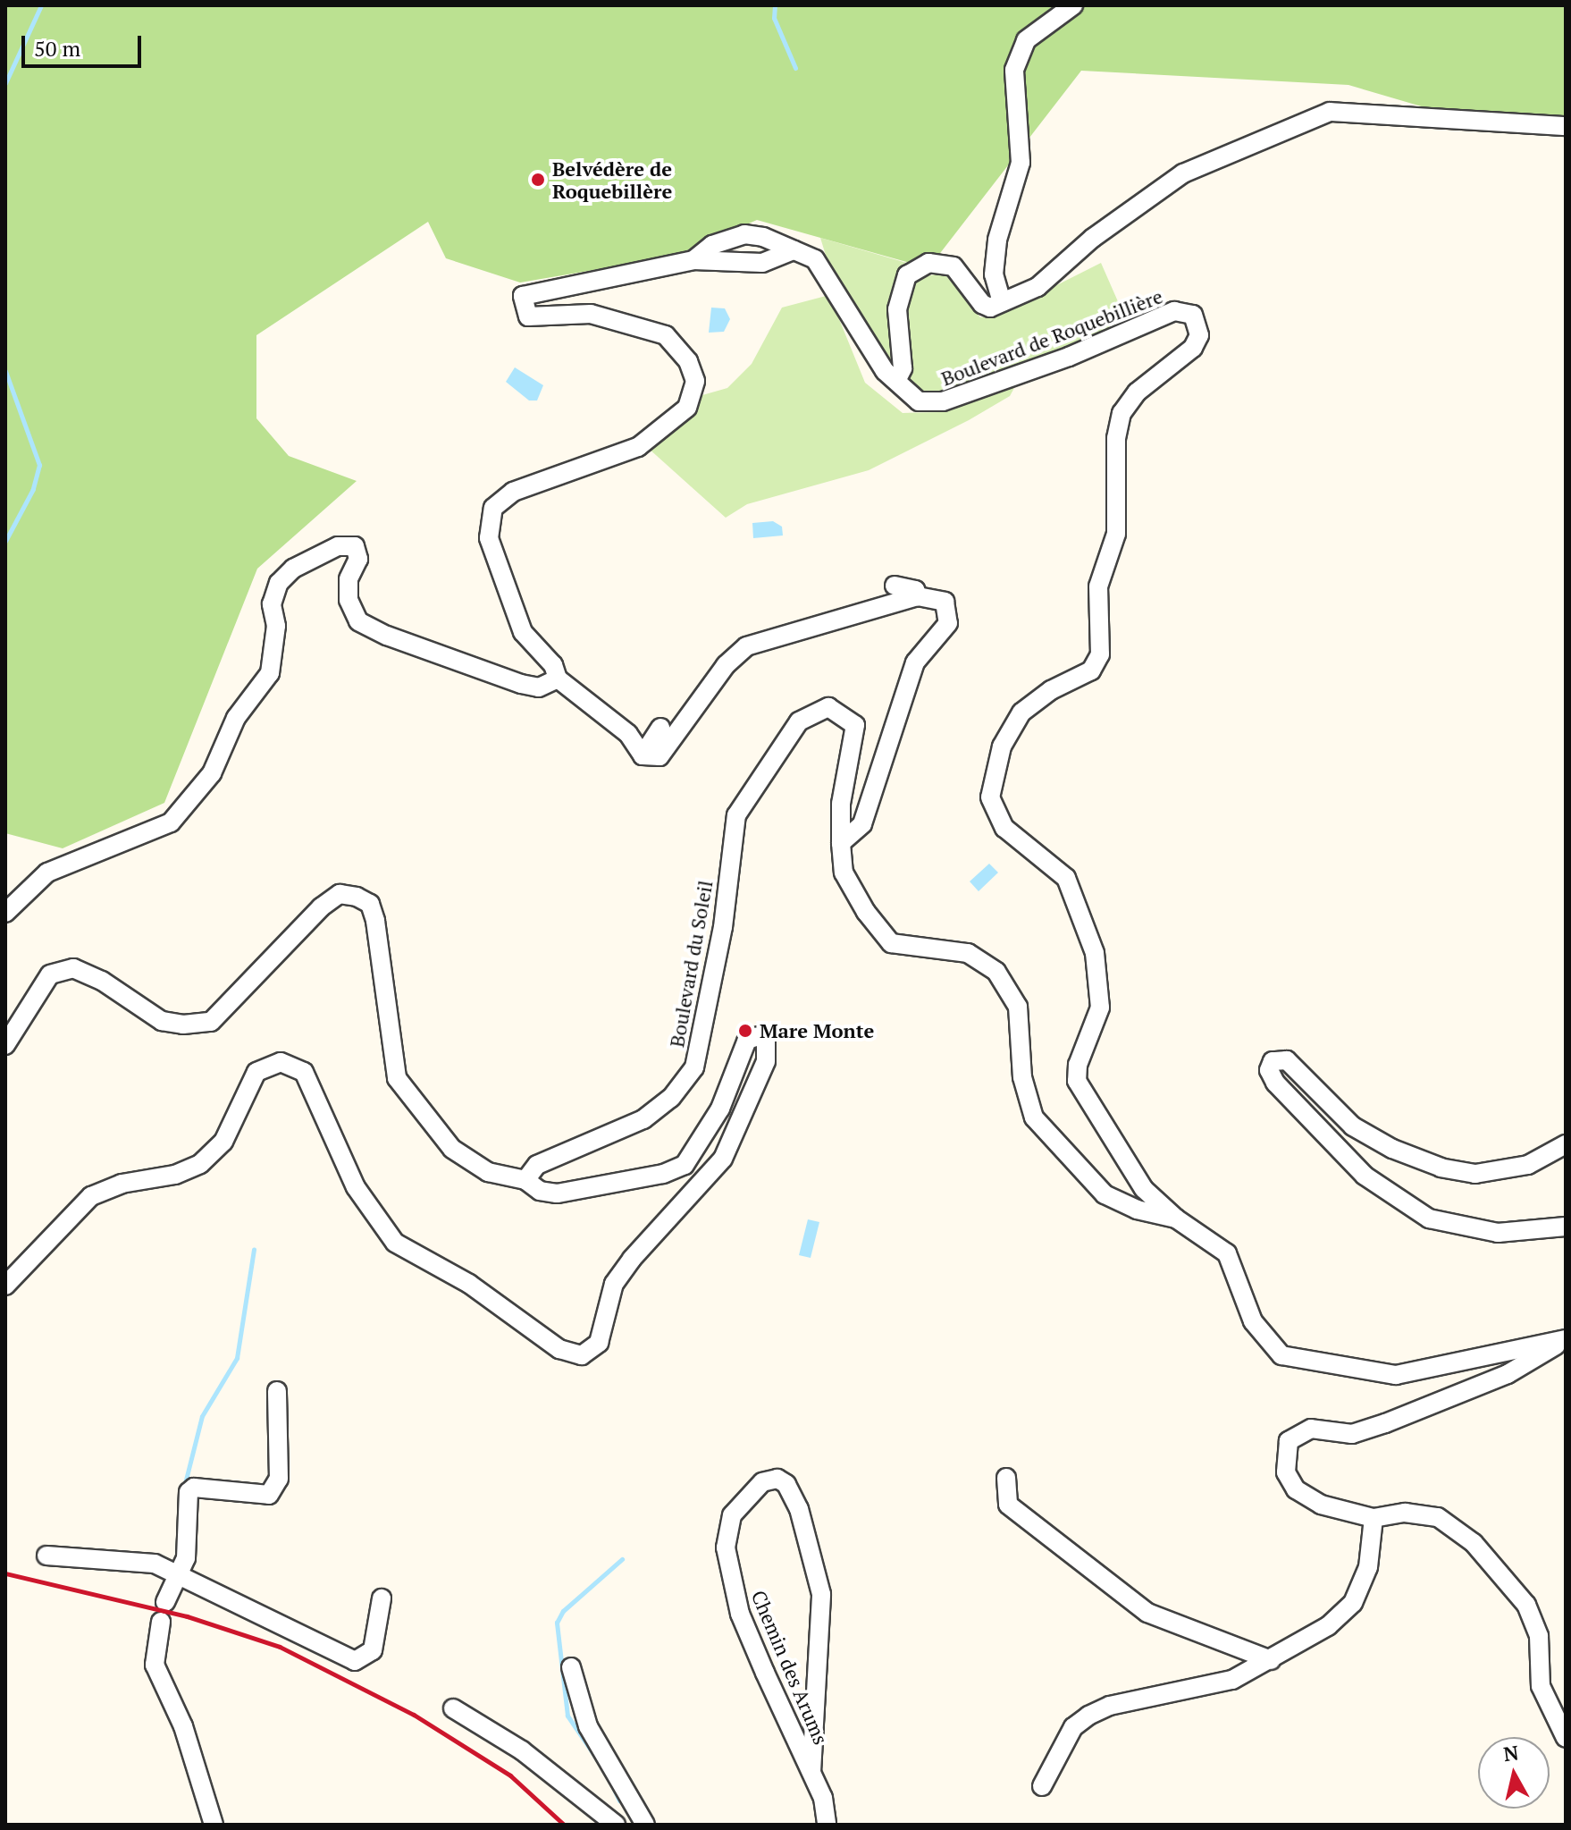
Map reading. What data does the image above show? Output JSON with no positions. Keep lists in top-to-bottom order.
{
  "streets": {
    "street": ["Boulevard de Roquebillière", "Boulevard du Soleil", "Chemin des Arums"]
  },
  "crossings": [
    ["Boulevard de Roquebillière", "Boulevard du Soleil"]
  ],
  "places": ["Belvédère de Roquebillère", "Mare Monte"],
  "scale_bar": "50 m",
  "north": "top"
}
